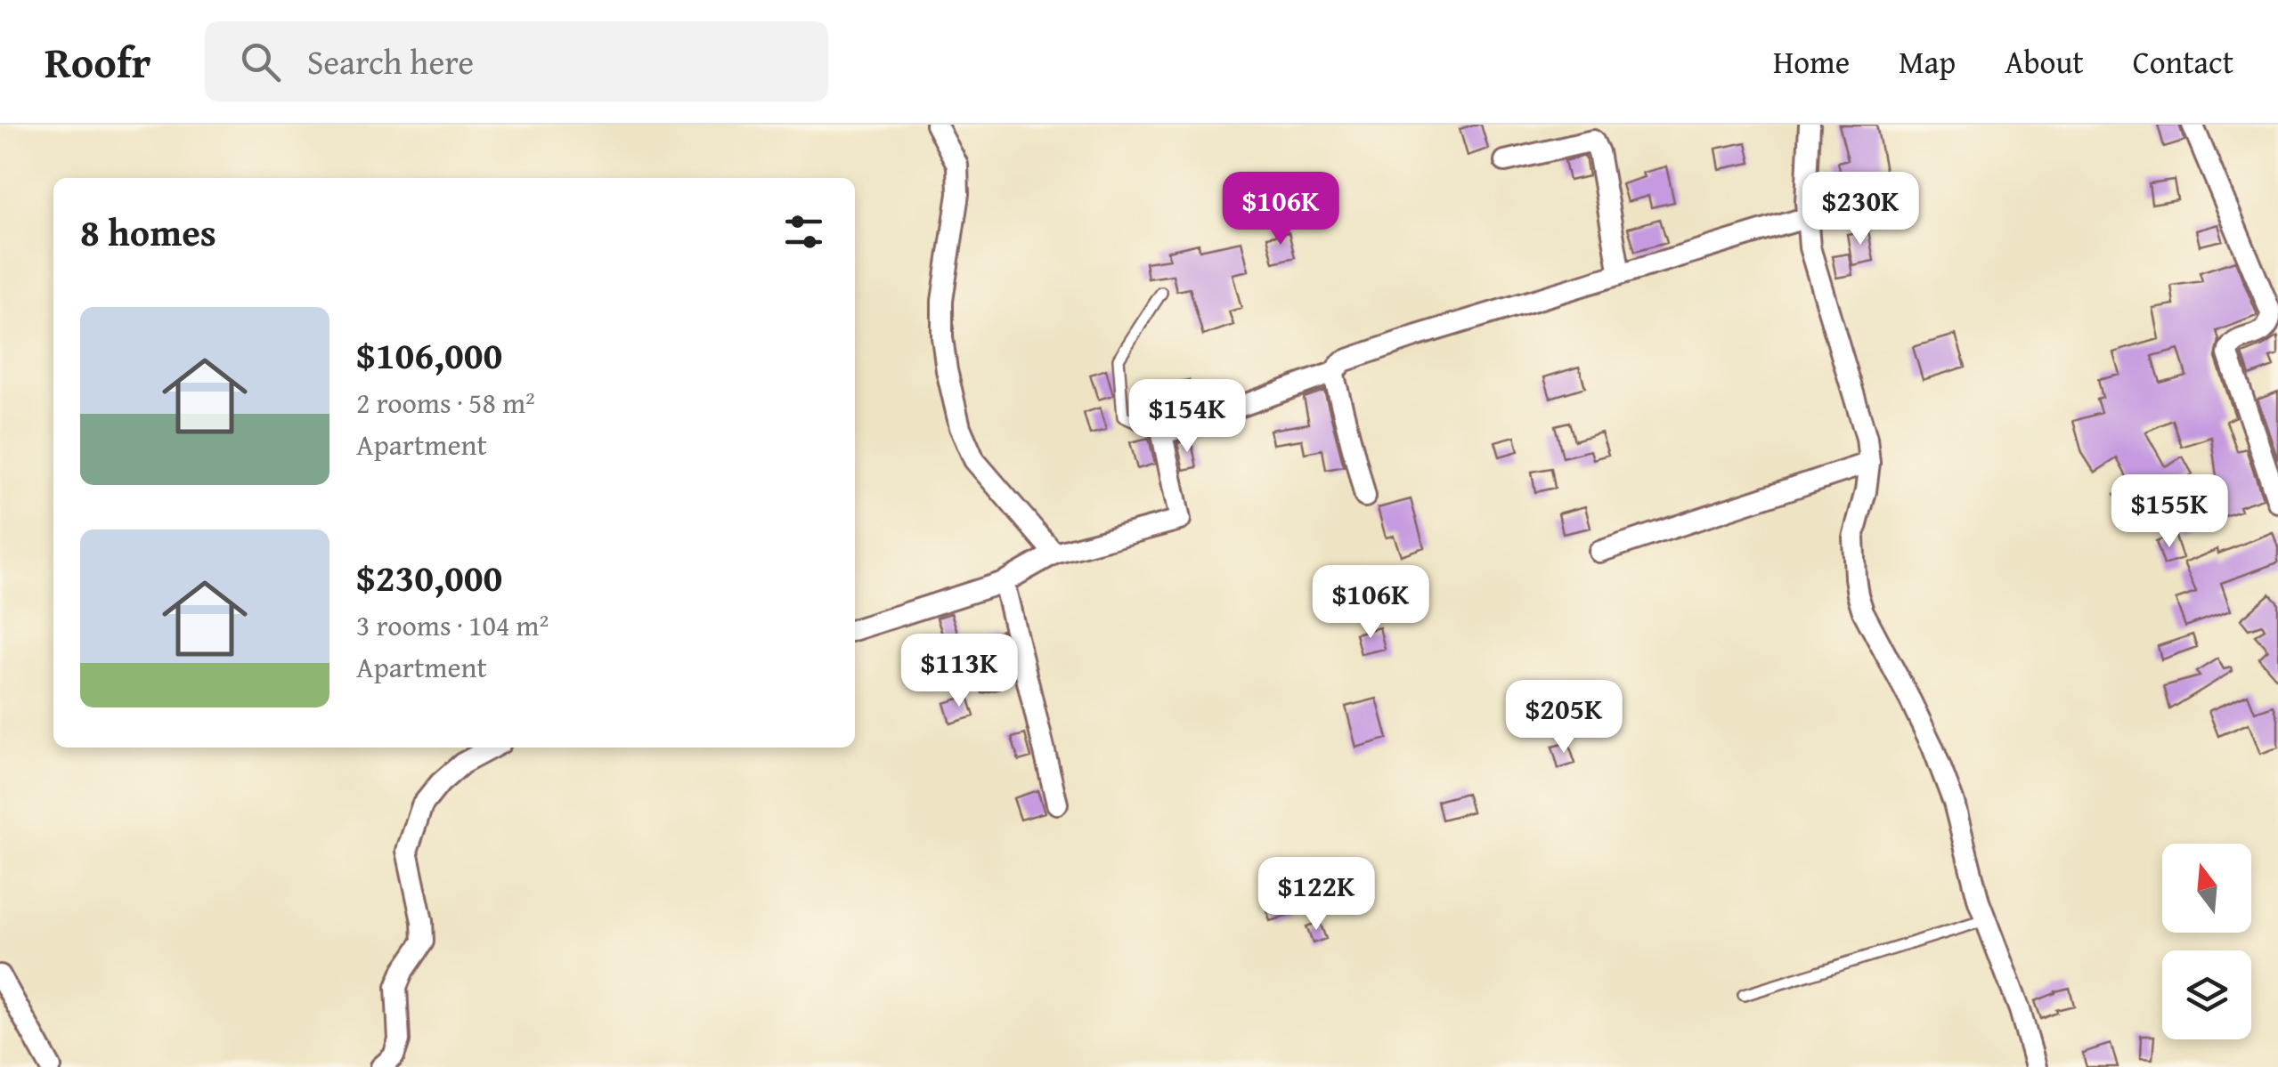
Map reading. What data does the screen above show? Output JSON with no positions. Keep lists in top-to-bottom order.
{
  "north": "top",
  "page": {
    "header": "Roofr",
    "search": "Search here",
    "nav": [
      "Home",
      "Map",
      "About",
      "Contact"
    ],
    "price": [
      "$106K",
      "$230K",
      "$154K",
      "$155K",
      "$106K",
      "$113K",
      "$205K",
      "$122K"
    ],
    "heading": "8 homes",
    "list": [
      {
        "name": "$106,000",
        "note": "2 rooms · 58 m² · Apartment"
      },
      {
        "name": "$230,000",
        "note": "3 rooms · 104 m² · Apartment"
      }
    ]
  }
}
